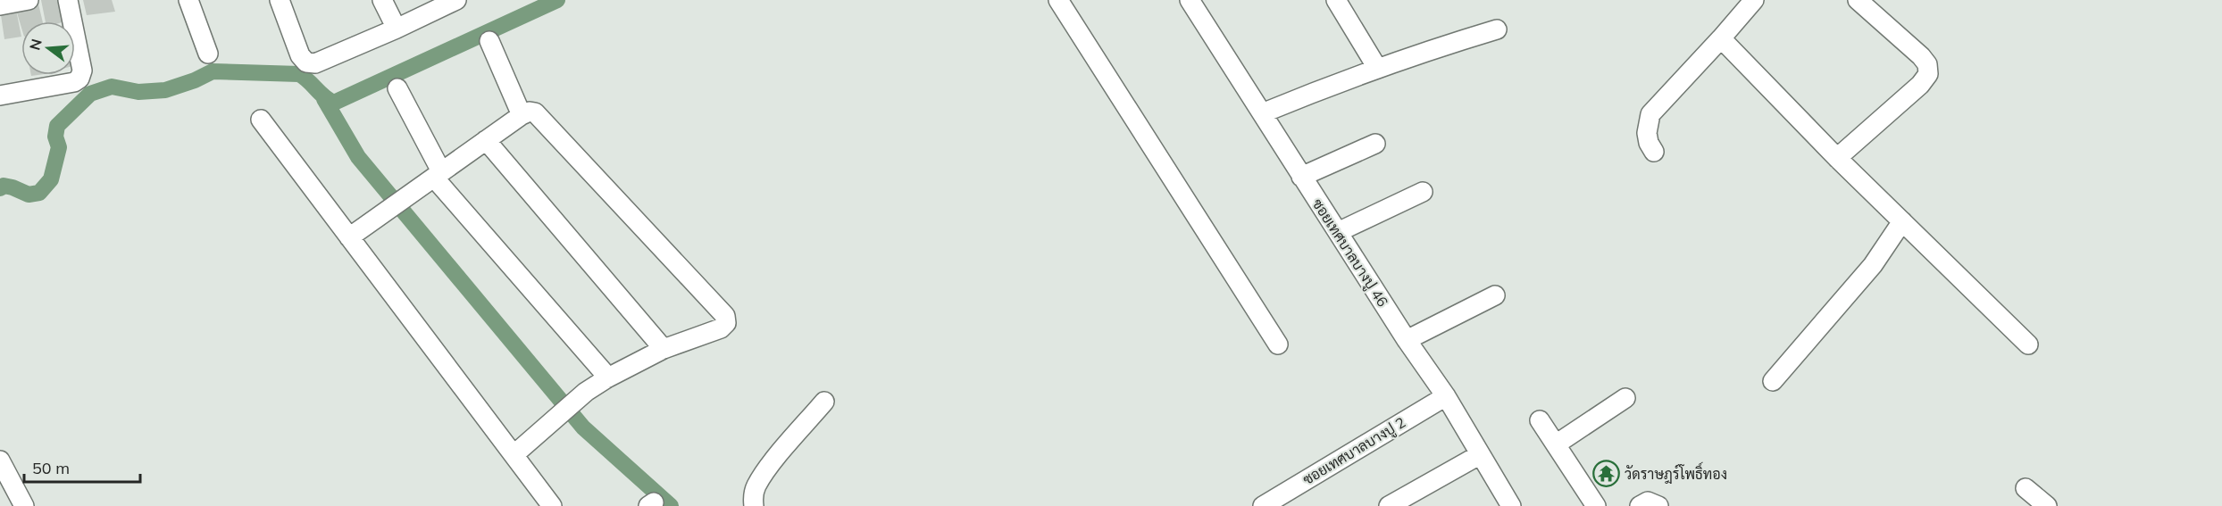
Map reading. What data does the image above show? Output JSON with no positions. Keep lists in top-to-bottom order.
{
  "streets": {
    "street": ["ซอยเทศบาลบางปู 46", "ซอยเทศบาลบางปู 2"]
  },
  "crossings": [
    ["ซอยเทศบาลบางปู 46", "ซอยเทศบาลบางปู 2"]
  ],
  "places": {
    "temple": ["วัดราษฎร์โพธิ์ทอง"]
  },
  "scale_bar": "50 m",
  "north": "left"
}
